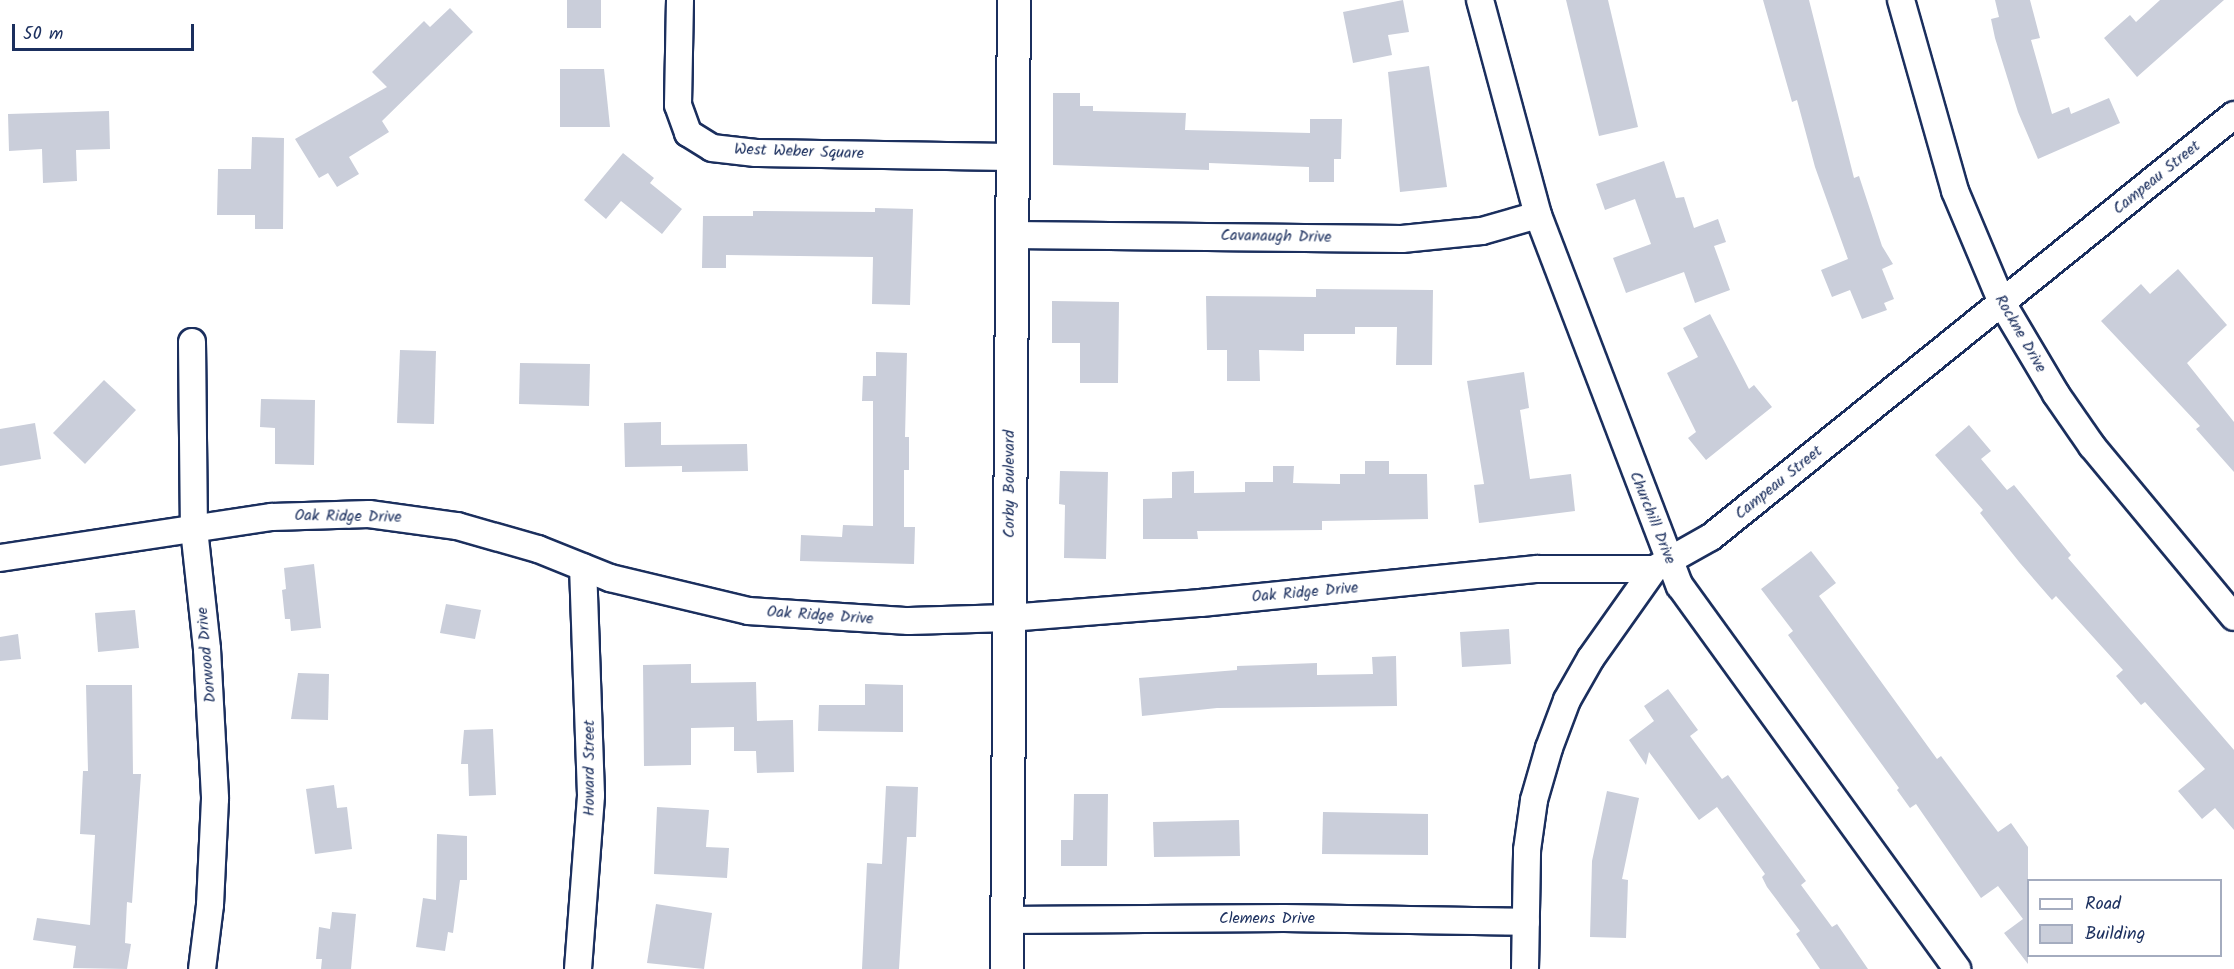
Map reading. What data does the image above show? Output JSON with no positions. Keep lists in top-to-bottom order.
{
  "streets": {
    "street": [
      "West Weber Square",
      "Campeau Street",
      "Cavanaugh Drive",
      "Rockne Drive",
      "Corby Boulevard",
      "Oak Ridge Drive",
      "Churchill Drive",
      "Dorwood Drive",
      "Howard Street",
      "Clemens Drive"
    ]
  },
  "crossings": [
    ["West Weber Square", "Corby Boulevard"],
    ["Campeau Street", "Rockne Drive"],
    ["Campeau Street", "Oak Ridge Drive"],
    ["Campeau Street", "Churchill Drive"],
    ["Campeau Street", "Clemens Drive"],
    ["Cavanaugh Drive", "Corby Boulevard"],
    ["Cavanaugh Drive", "Churchill Drive"],
    ["Corby Boulevard", "Oak Ridge Drive"],
    ["Corby Boulevard", "Clemens Drive"],
    ["Oak Ridge Drive", "Churchill Drive"],
    ["Oak Ridge Drive", "Dorwood Drive"],
    ["Oak Ridge Drive", "Howard Street"]
  ],
  "legend": ["Road", "Building"],
  "scale_bar": "50 m"
}
